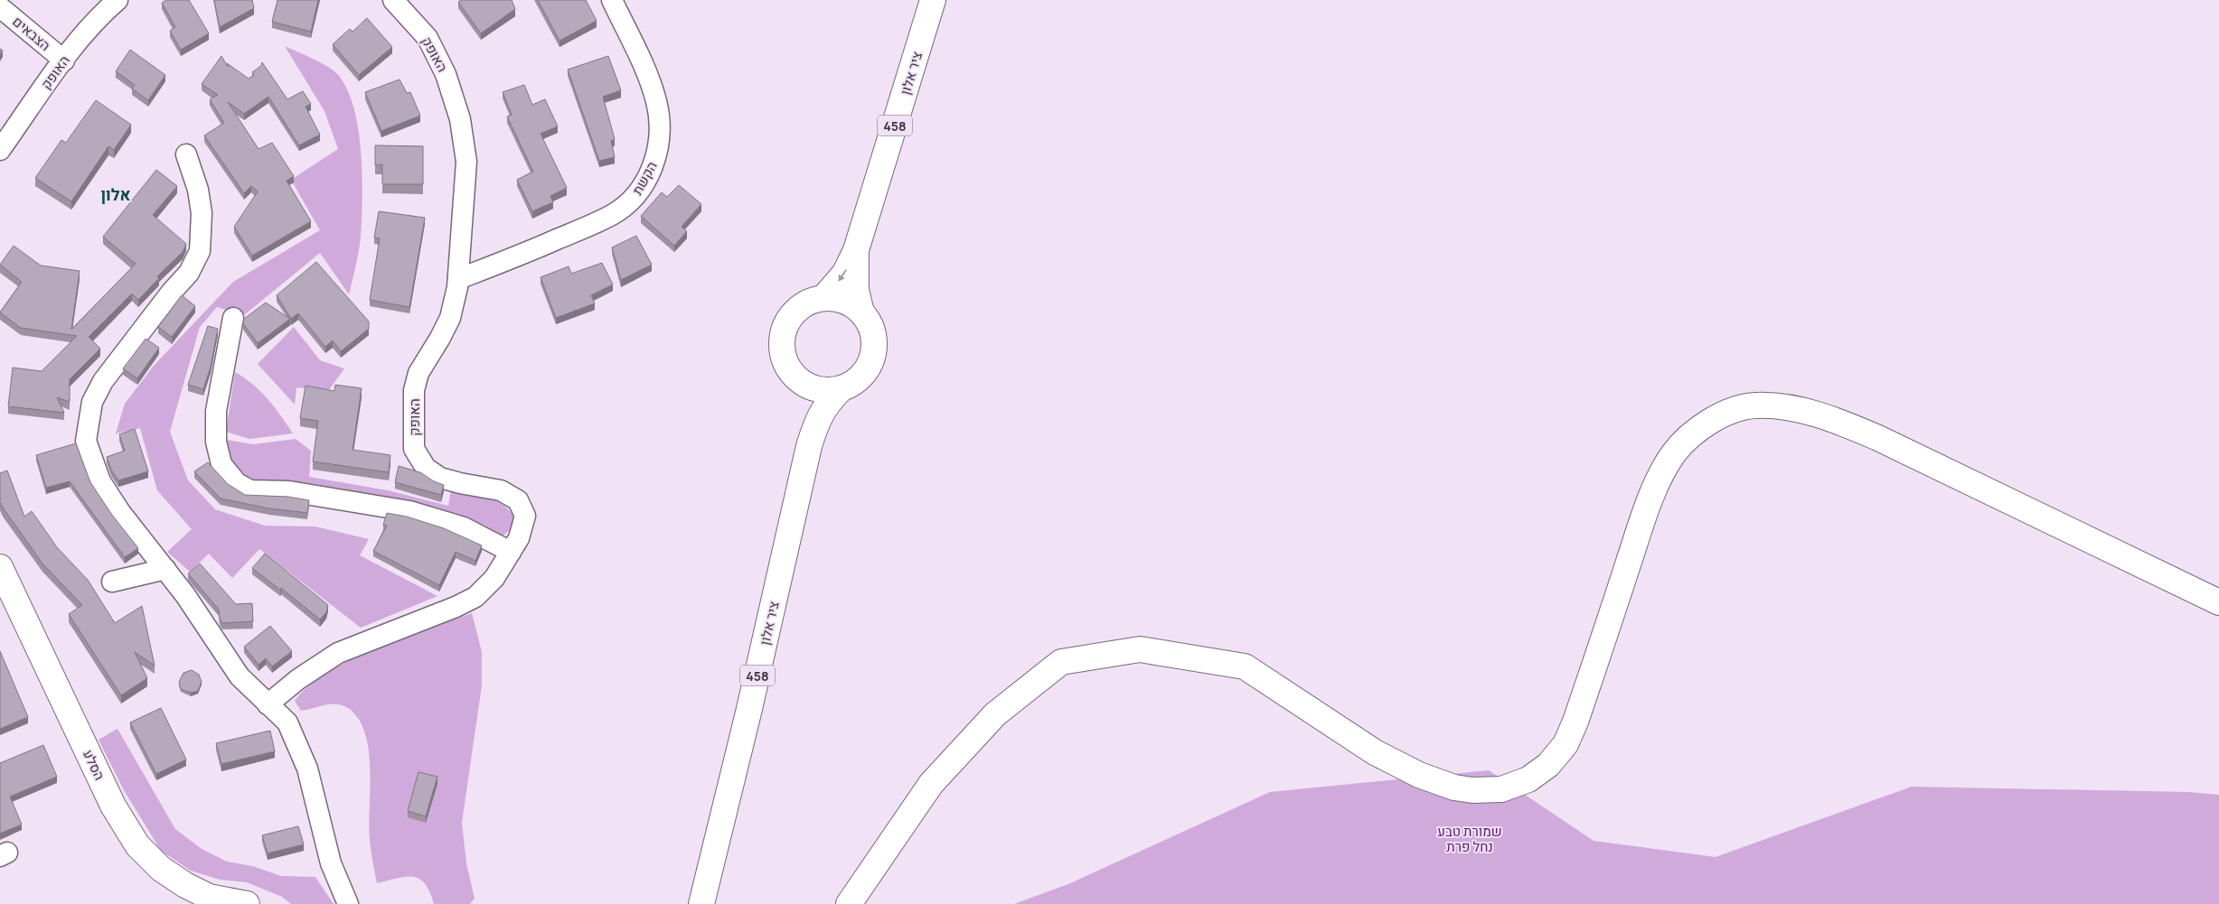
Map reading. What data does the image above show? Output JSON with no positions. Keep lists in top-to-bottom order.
{
  "streets": {
    "street": [
      "הצבאים",
      "האופק",
      "ציר אלון",
      "458",
      "הקשת",
      "הסלע"
    ]
  },
  "crossings": [
    ["הצבאים", "האופק"],
    ["האופק", "הקשת"]
  ],
  "districts": ["אלון"],
  "parks": ["שמורת טבע נחל פרת"]
}
